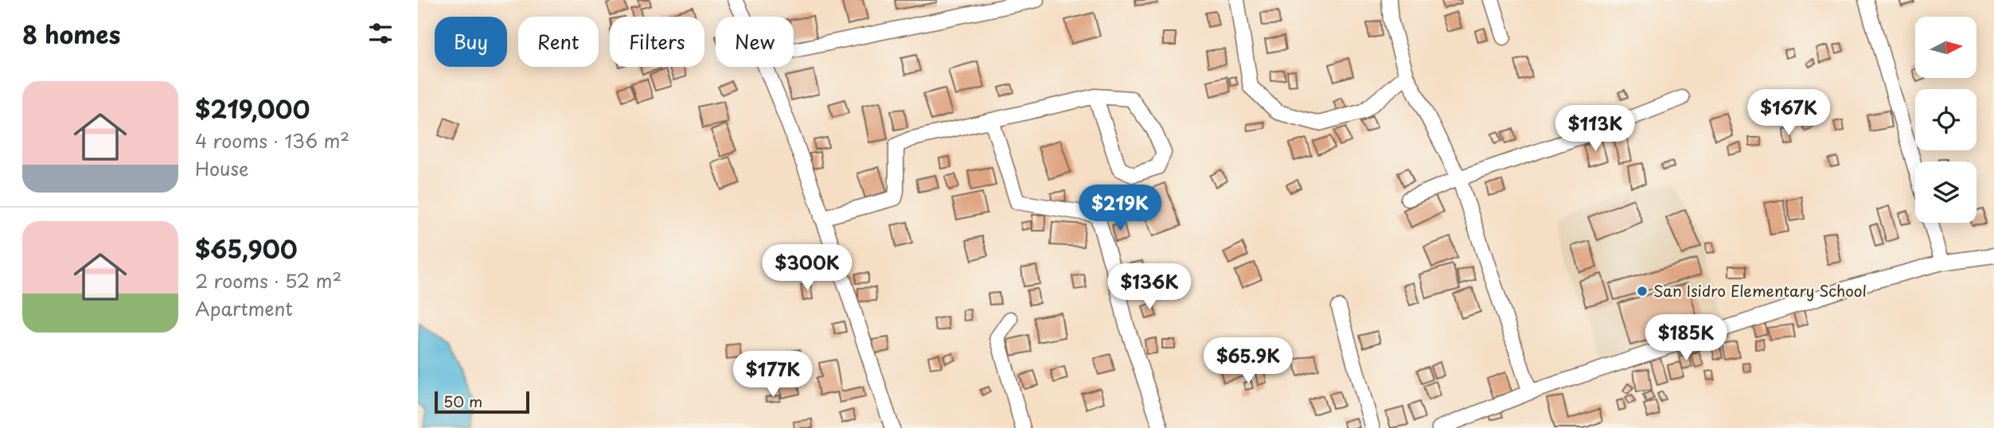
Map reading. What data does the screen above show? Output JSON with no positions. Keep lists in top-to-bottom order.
{
  "places": ["San Isidro Elementary School"],
  "scale_bar": "50 m",
  "north": "right",
  "page": {
    "heading": "8 homes",
    "chip": [
      "Buy",
      "Rent",
      "Filters",
      "New"
    ],
    "list": [
      {
        "name": "$219,000",
        "note": "4 rooms · 136 m² · House"
      },
      {
        "name": "$65,900",
        "note": "2 rooms · 52 m² · Apartment"
      }
    ],
    "price": [
      "$167K",
      "$113K",
      "$219K",
      "$300K",
      "$136K",
      "$185K",
      "$65.9K",
      "$177K"
    ],
    "scale": "50 m"
  }
}
